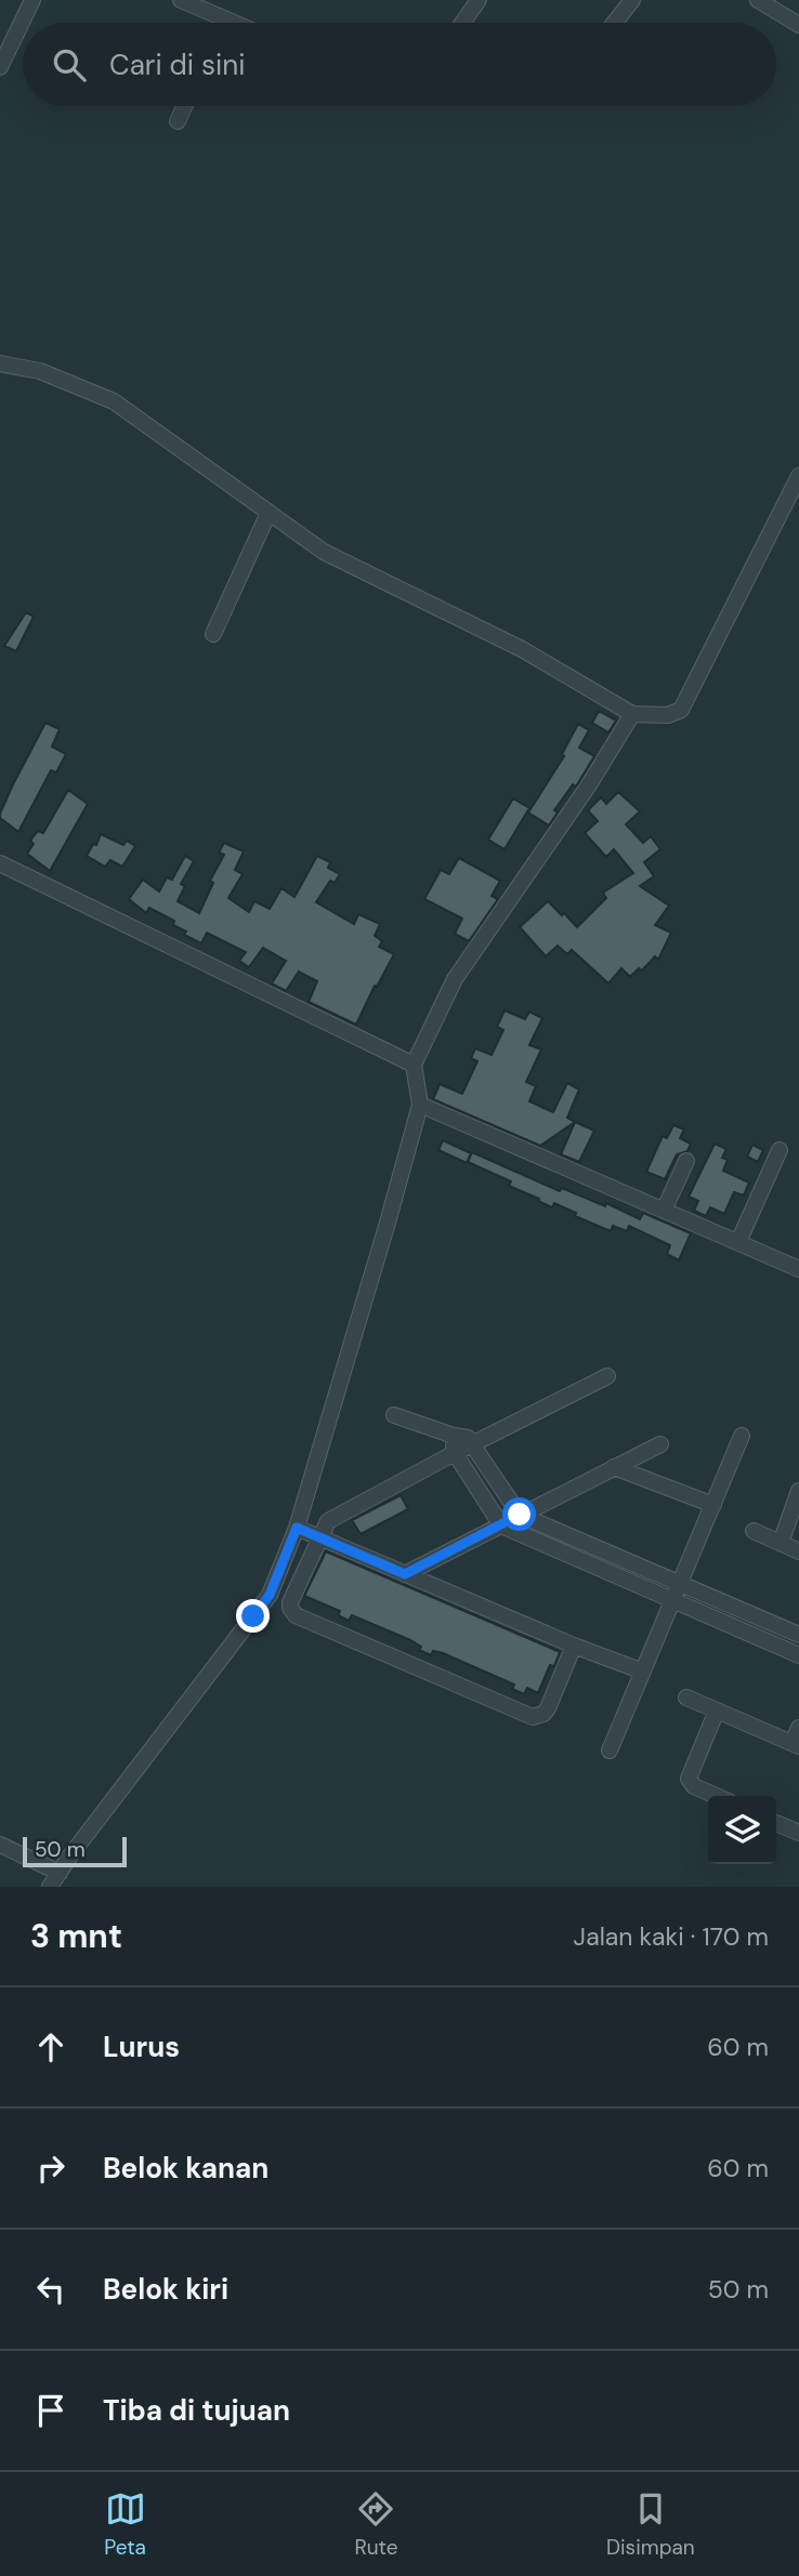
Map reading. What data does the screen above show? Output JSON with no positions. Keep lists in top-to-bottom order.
{
  "scale_bar": "50 m",
  "page": {
    "search": "Cari di sini",
    "scale": "50 m",
    "heading": ["3 mnt", "Jalan kaki · 170 m"],
    "list": [
      ["Lurus", "60 m"],
      ["Belok kanan", "60 m"],
      ["Belok kiri", "50 m"],
      "Tiba di tujuan"
    ],
    "nav": ["Peta", "Rute", "Disimpan"]
  }
}
